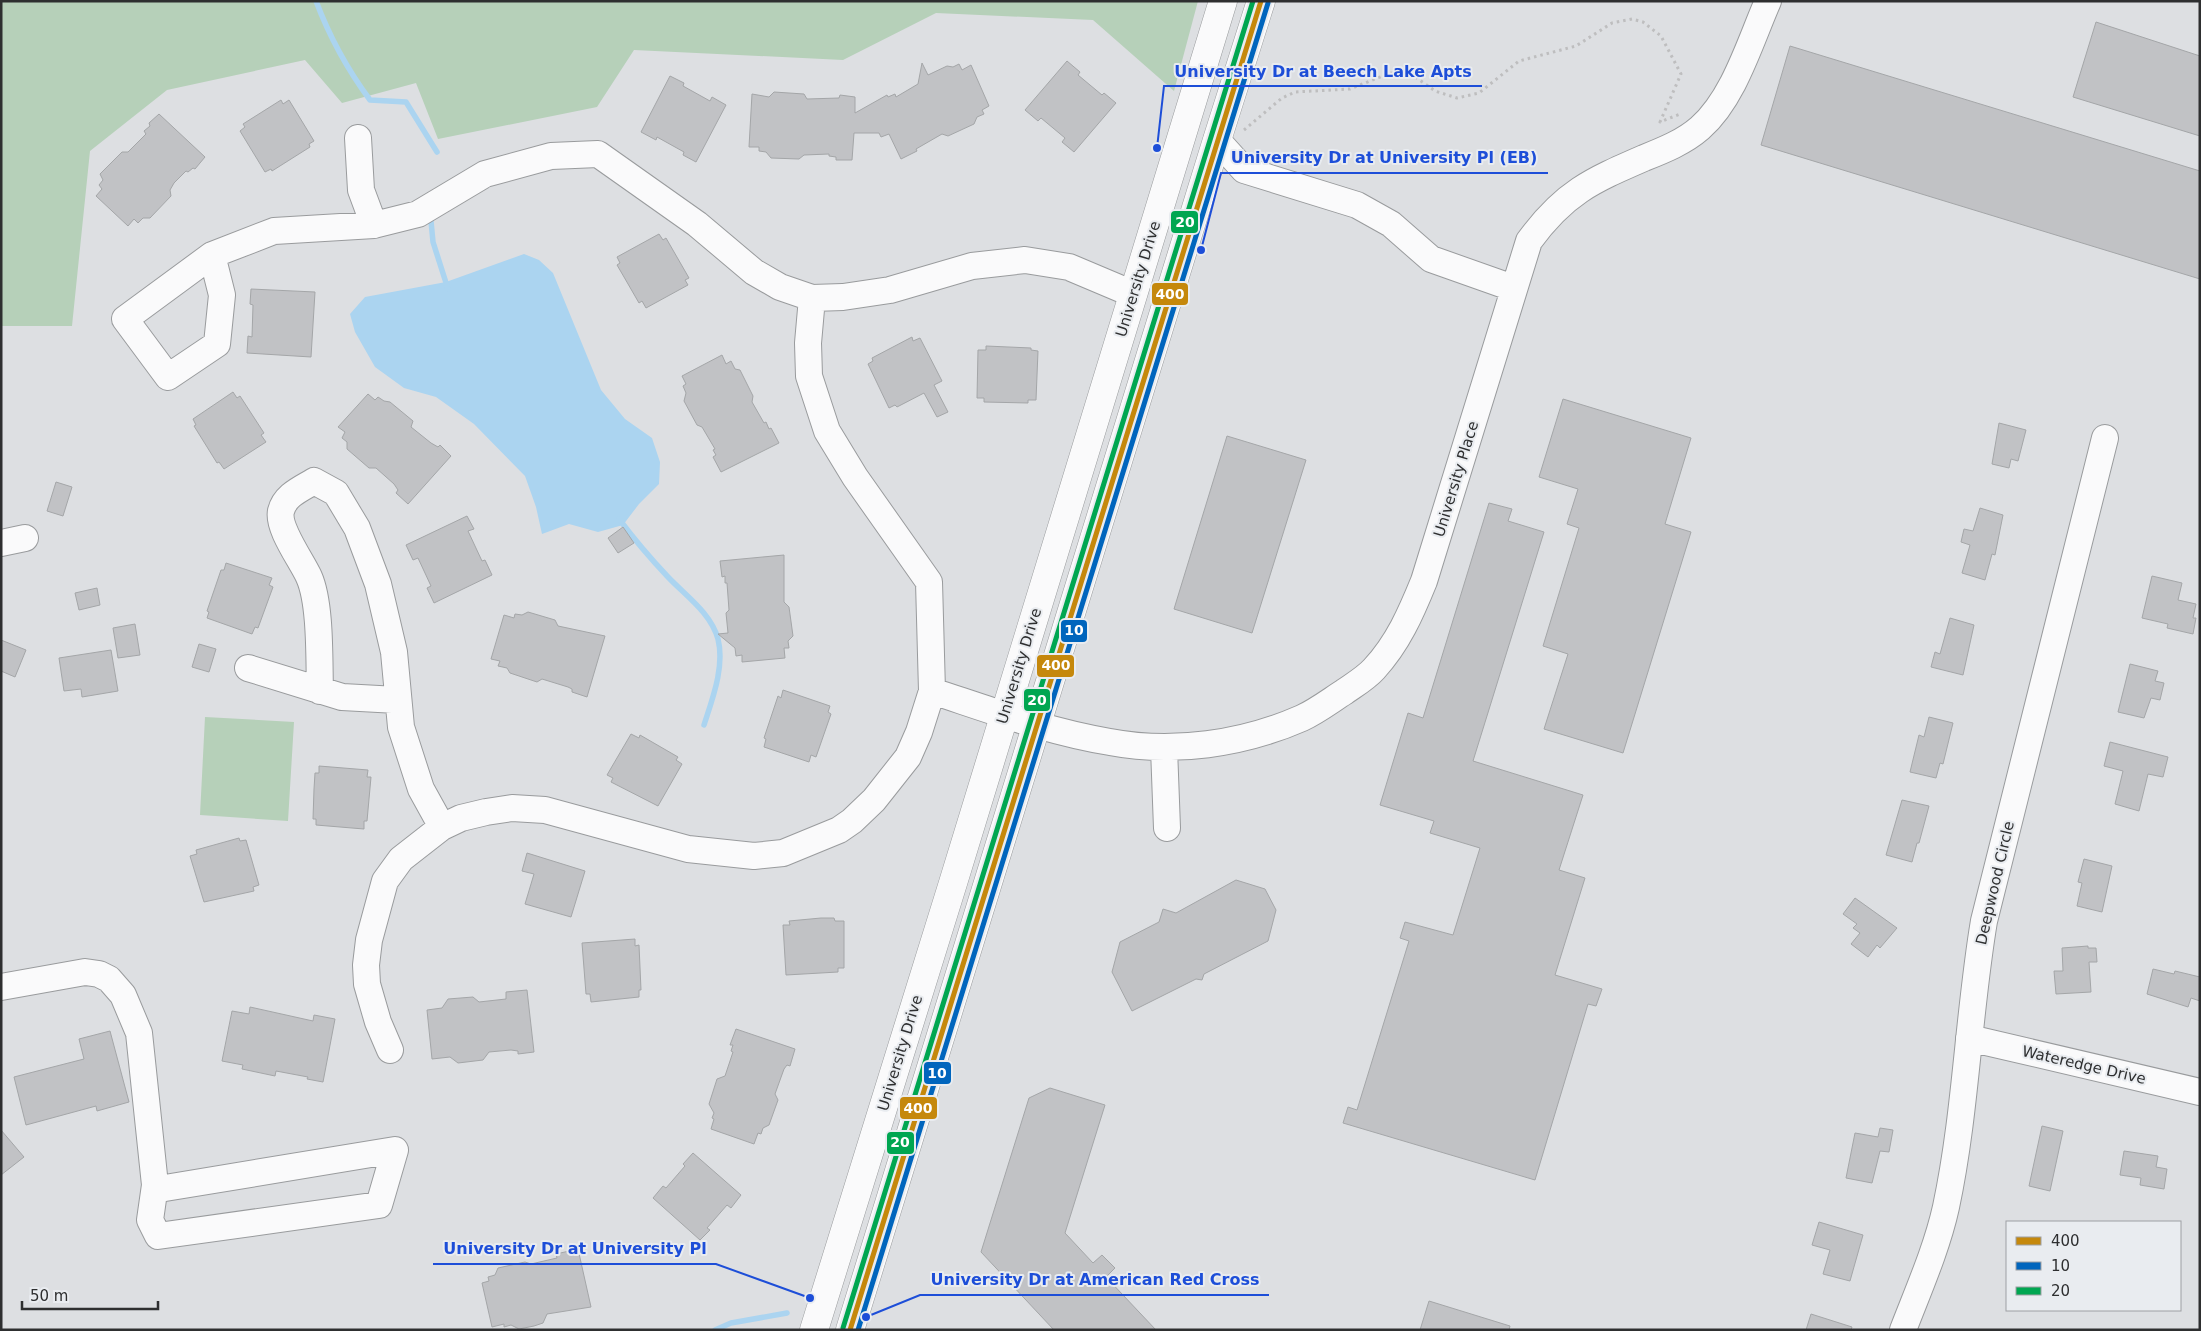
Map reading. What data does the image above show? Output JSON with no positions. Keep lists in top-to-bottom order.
{
  "streets": {
    "main road": ["University Drive"],
    "street": ["University Place", "Deepwood Circle", "Wateredge Drive"]
  },
  "crossings": [
    ["University Drive", "University Place"],
    ["Deepwood Circle", "Wateredge Drive"]
  ],
  "places": [
    "University Dr at Beech Lake Apts",
    "University Dr at University Pl (EB)",
    "University Dr at University Pl",
    "University Dr at American Red Cross"
  ],
  "lines": ["transit line 400", "transit line 20", "transit line 10"],
  "legend": ["400", "10", "20"],
  "scale_bar": "50 m"
}
